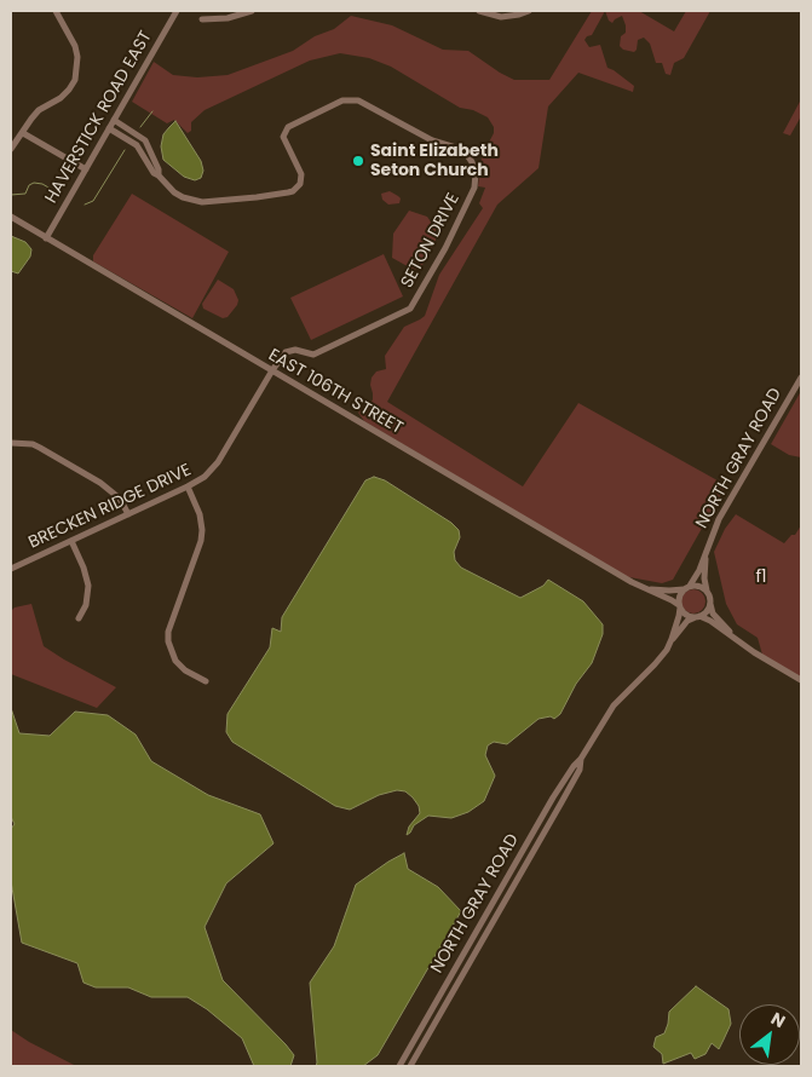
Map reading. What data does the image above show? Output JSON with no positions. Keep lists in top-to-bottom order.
{
  "streets": {
    "street": [
      "HAVERSTICK ROAD EAST",
      "SETON DRIVE",
      "EAST 106TH STREET",
      "NORTH GRAY ROAD",
      "BRECKEN RIDGE DRIVE"
    ]
  },
  "crossings": [
    ["HAVERSTICK ROAD EAST", "SETON DRIVE"],
    ["HAVERSTICK ROAD EAST", "EAST 106TH STREET"],
    ["SETON DRIVE", "EAST 106TH STREET"],
    ["SETON DRIVE", "BRECKEN RIDGE DRIVE"],
    ["EAST 106TH STREET", "NORTH GRAY ROAD"],
    ["EAST 106TH STREET", "BRECKEN RIDGE DRIVE"]
  ],
  "parks": ["f1"],
  "places": ["Saint Elizabeth Seton Church"],
  "north": "top right"
}
